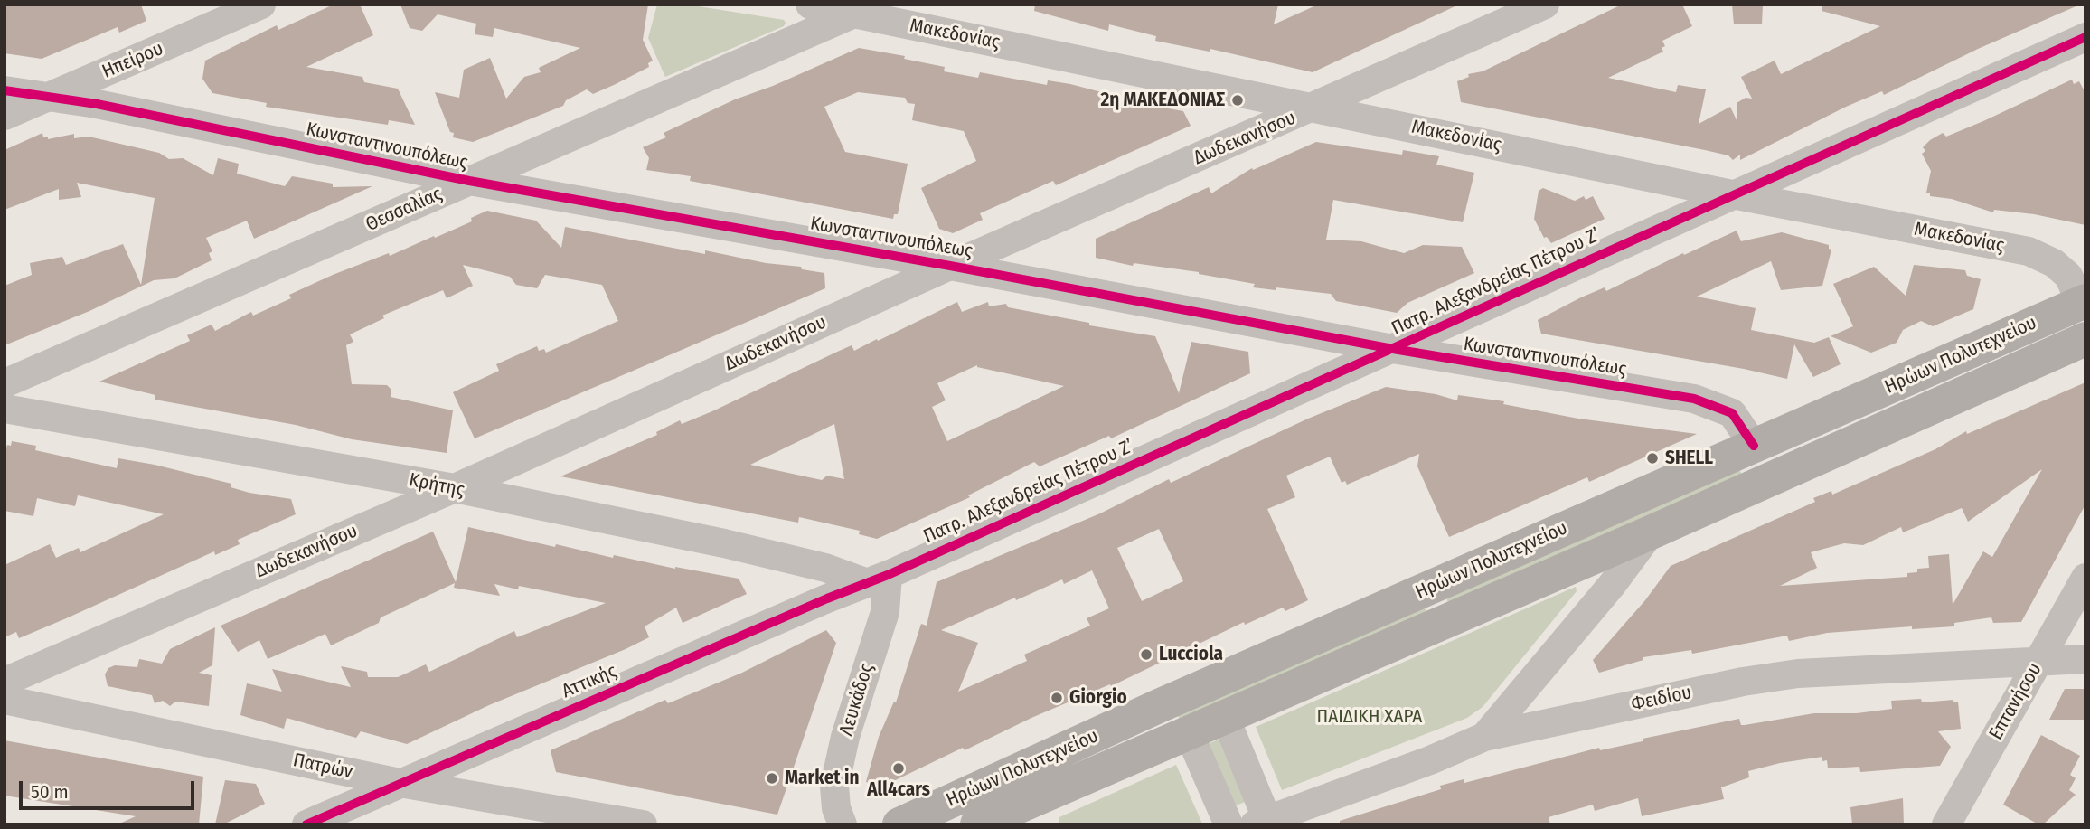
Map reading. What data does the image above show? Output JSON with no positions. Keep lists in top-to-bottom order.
{
  "streets": {
    "main road": ["Ηρώων Πολυτεχνείου"],
    "street": [
      "Μακεδονίας",
      "Ηπείρου",
      "Δωδεκανήσου",
      "Κωνσταντινουπόλεως",
      "Θεσσαλίας",
      "Πατρ. Αλεξανδρείας Πέτρου Ζ’",
      "Κρήτης",
      "Αττικής",
      "Φειδίου",
      "Λευκάδος",
      "Επτανήσου",
      "Πατρών"
    ]
  },
  "crossings": [
    ["Μακεδονίας", "Δωδεκανήσου"],
    ["Μακεδονίας", "Θεσσαλίας"],
    ["Μακεδονίας", "Πατρ. Αλεξανδρείας Πέτρου Ζ’"],
    ["Μακεδονίας", "Ηρώων Πολυτεχνείου"],
    ["Ηπείρου", "Κωνσταντινουπόλεως"],
    ["Δωδεκανήσου", "Κωνσταντινουπόλεως"],
    ["Δωδεκανήσου", "Κρήτης"],
    ["Κωνσταντινουπόλεως", "Θεσσαλίας"],
    ["Κωνσταντινουπόλεως", "Πατρ. Αλεξανδρείας Πέτρου Ζ’"],
    ["Κωνσταντινουπόλεως", "Ηρώων Πολυτεχνείου"],
    ["Πατρ. Αλεξανδρείας Πέτρου Ζ’", "Κρήτης"],
    ["Πατρ. Αλεξανδρείας Πέτρου Ζ’", "Αττικής"],
    ["Πατρ. Αλεξανδρείας Πέτρου Ζ’", "Λευκάδος"],
    ["Ηρώων Πολυτεχνείου", "Φειδίου"],
    ["Κρήτης", "Αττικής"],
    ["Κρήτης", "Λευκάδος"],
    ["Αττικής", "Λευκάδος"],
    ["Αττικής", "Πατρών"],
    ["Φειδίου", "Επτανήσου"]
  ],
  "parks": ["ΠΑΙΔΙΚΗ ΧΑΡΑ"],
  "places": [
    "2η ΜΑΚΕΔΟΝΙΑΣ",
    "SHELL",
    "Lucciola",
    "Giorgio",
    "All4cars",
    "Market in"
  ],
  "scale_bar": "50 m"
}
